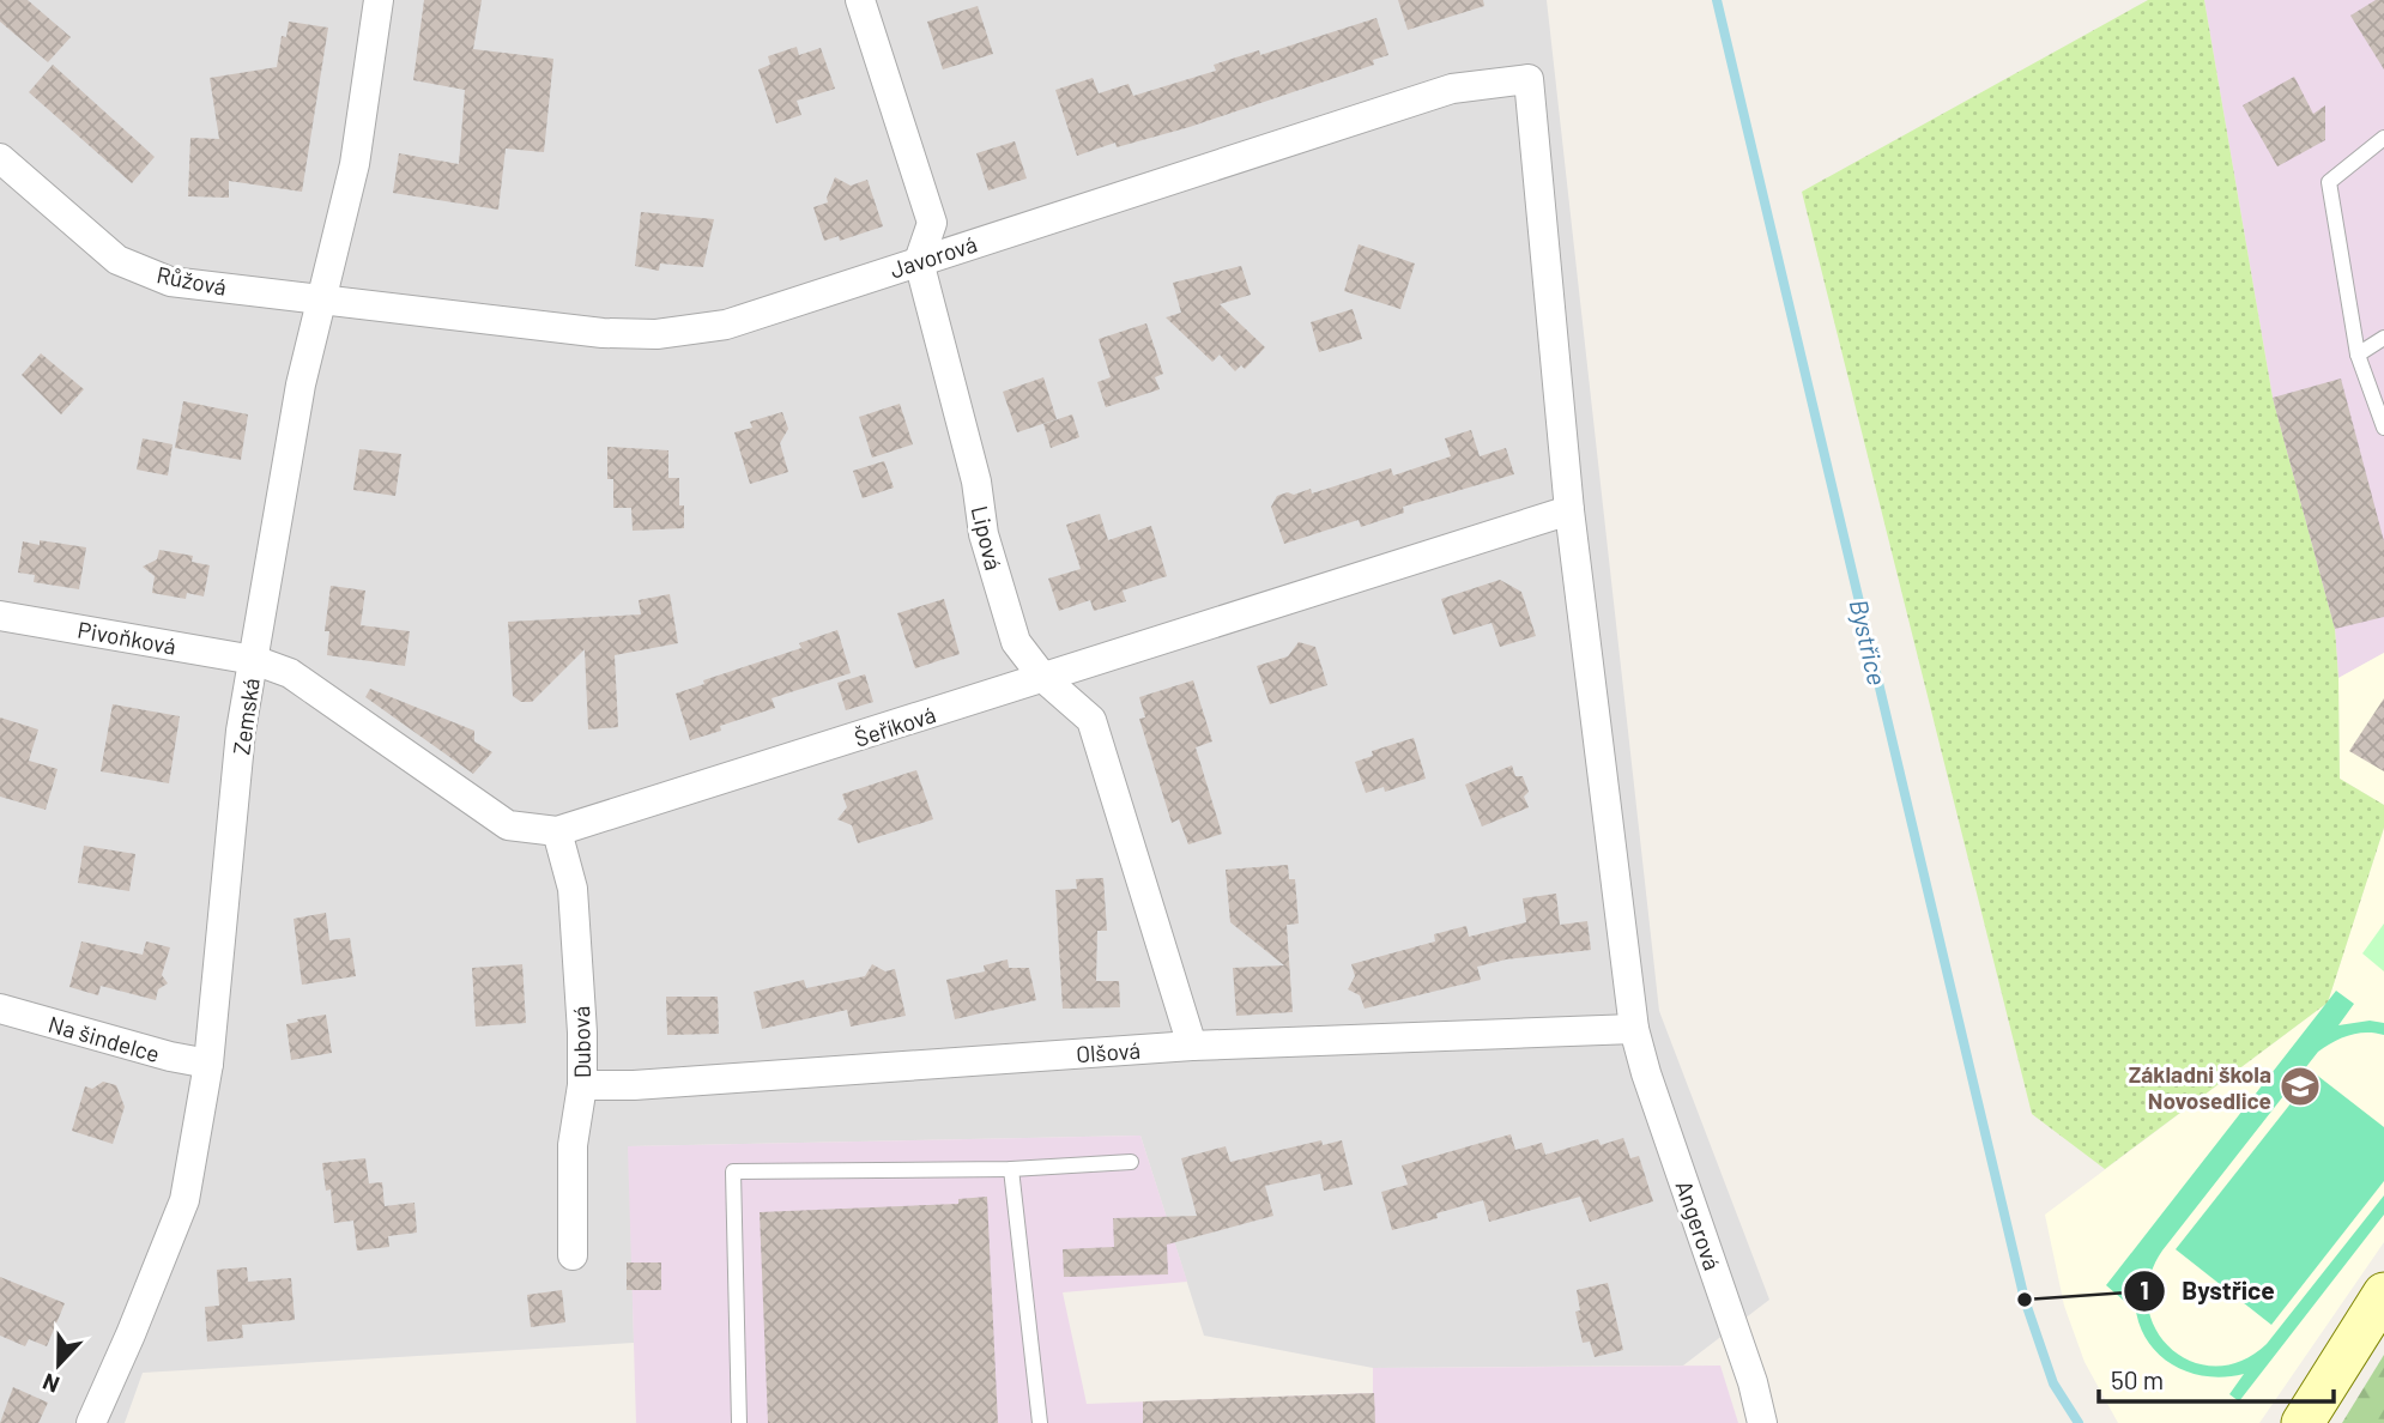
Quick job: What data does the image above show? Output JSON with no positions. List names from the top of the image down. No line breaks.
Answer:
{"streets":{"street":["Javorová","Růžová","Lipová","Pivoňková","Zemská","Šeříková","Na šindelce","Dubová","Olšová","Angerová"]},"crossings":[["Javorová","Růžová"],["Javorová","Lipová"],["Javorová","Zemská"],["Javorová","Angerová"],["Růžová","Zemská"],["Lipová","Šeříková"],["Lipová","Olšová"],["Pivoňková","Zemská"],["Pivoňková","Šeříková"],["Zemská","Šeříková"],["Zemská","Na šindelce"],["Šeříková","Dubová"],["Šeříková","Angerová"],["Dubová","Olšová"],["Olšová","Angerová"]],"water":["Bystřice"],"places":{"school or university":["Základni škola Novosedlice"],"other":["Bystřice"]},"scale_bar":"50 m","north":"bottom"}
